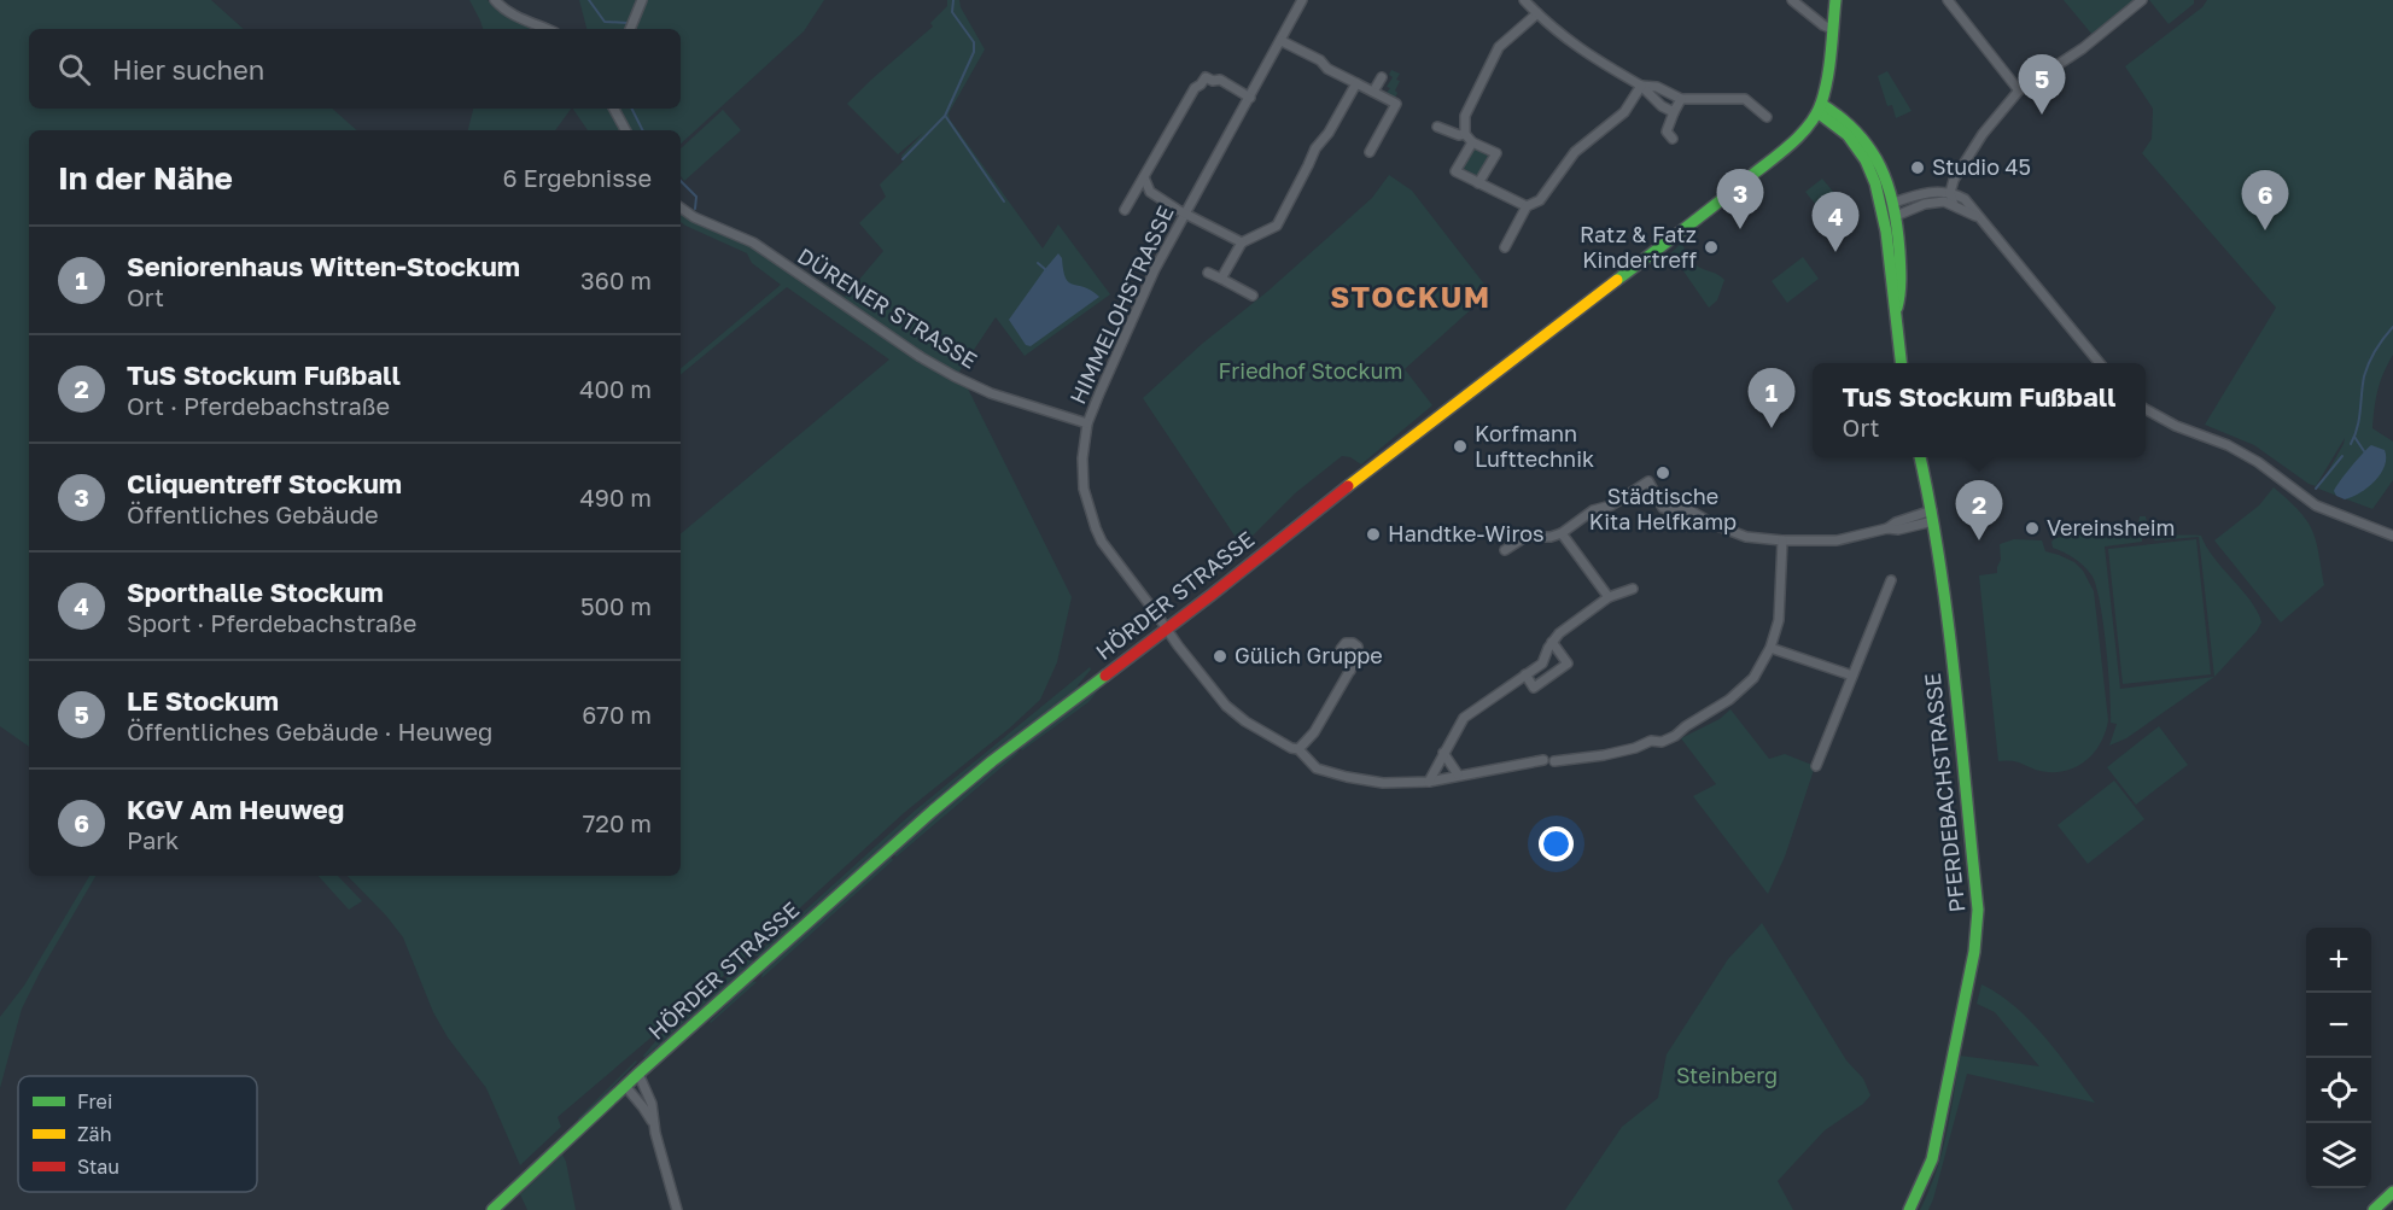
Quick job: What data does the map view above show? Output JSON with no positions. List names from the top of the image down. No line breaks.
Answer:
{"streets":{"main road":["HÖRDER STRASSE","PFERDEBACHSTRASSE"],"street":["HIMMELOHSTRASSE","DÜRENER STRASSE"]},"crossings":[["HIMMELOHSTRASSE","DÜRENER STRASSE"],["HIMMELOHSTRASSE","HÖRDER STRASSE"]],"districts":["STOCKUM"],"parks":["Friedhof Stockum","Steinberg"],"places":["Studio 45","Ratz & Fatz Kindertreff","Korfmann Lufttechnik","Städtische Kita Helfkamp","Vereinsheim","Handtke-Wiros","Gülich Gruppe"],"legend":["Frei","Zäh","Stau"],"page":{"search":"Hier suchen","pins":["5","3","6","4","1","2"],"heading":["In der Nähe","6 Ergebnisse"],"list":[{"mark":"1","name":"Seniorenhaus Witten-Stockum","note":"Ort","value":"360 m"},{"mark":"2","name":"TuS Stockum Fußball","note":"Ort · Pferdebachstraße","value":"400 m"},{"mark":"3","name":"Cliquentreff Stockum","note":"Öffentliches Gebäude","value":"490 m"},{"mark":"4","name":"Sporthalle Stockum","note":"Sport · Pferdebachstraße","value":"500 m"},{"mark":"5","name":"LE Stockum","note":"Öffentliches Gebäude · Heuweg","value":"670 m"},{"mark":"6","name":"KGV Am Heuweg","note":"Park","value":"720 m"}],"popup":["TuS Stockum Fußball","Ort"],"map_buttons":["+","−"]}}
